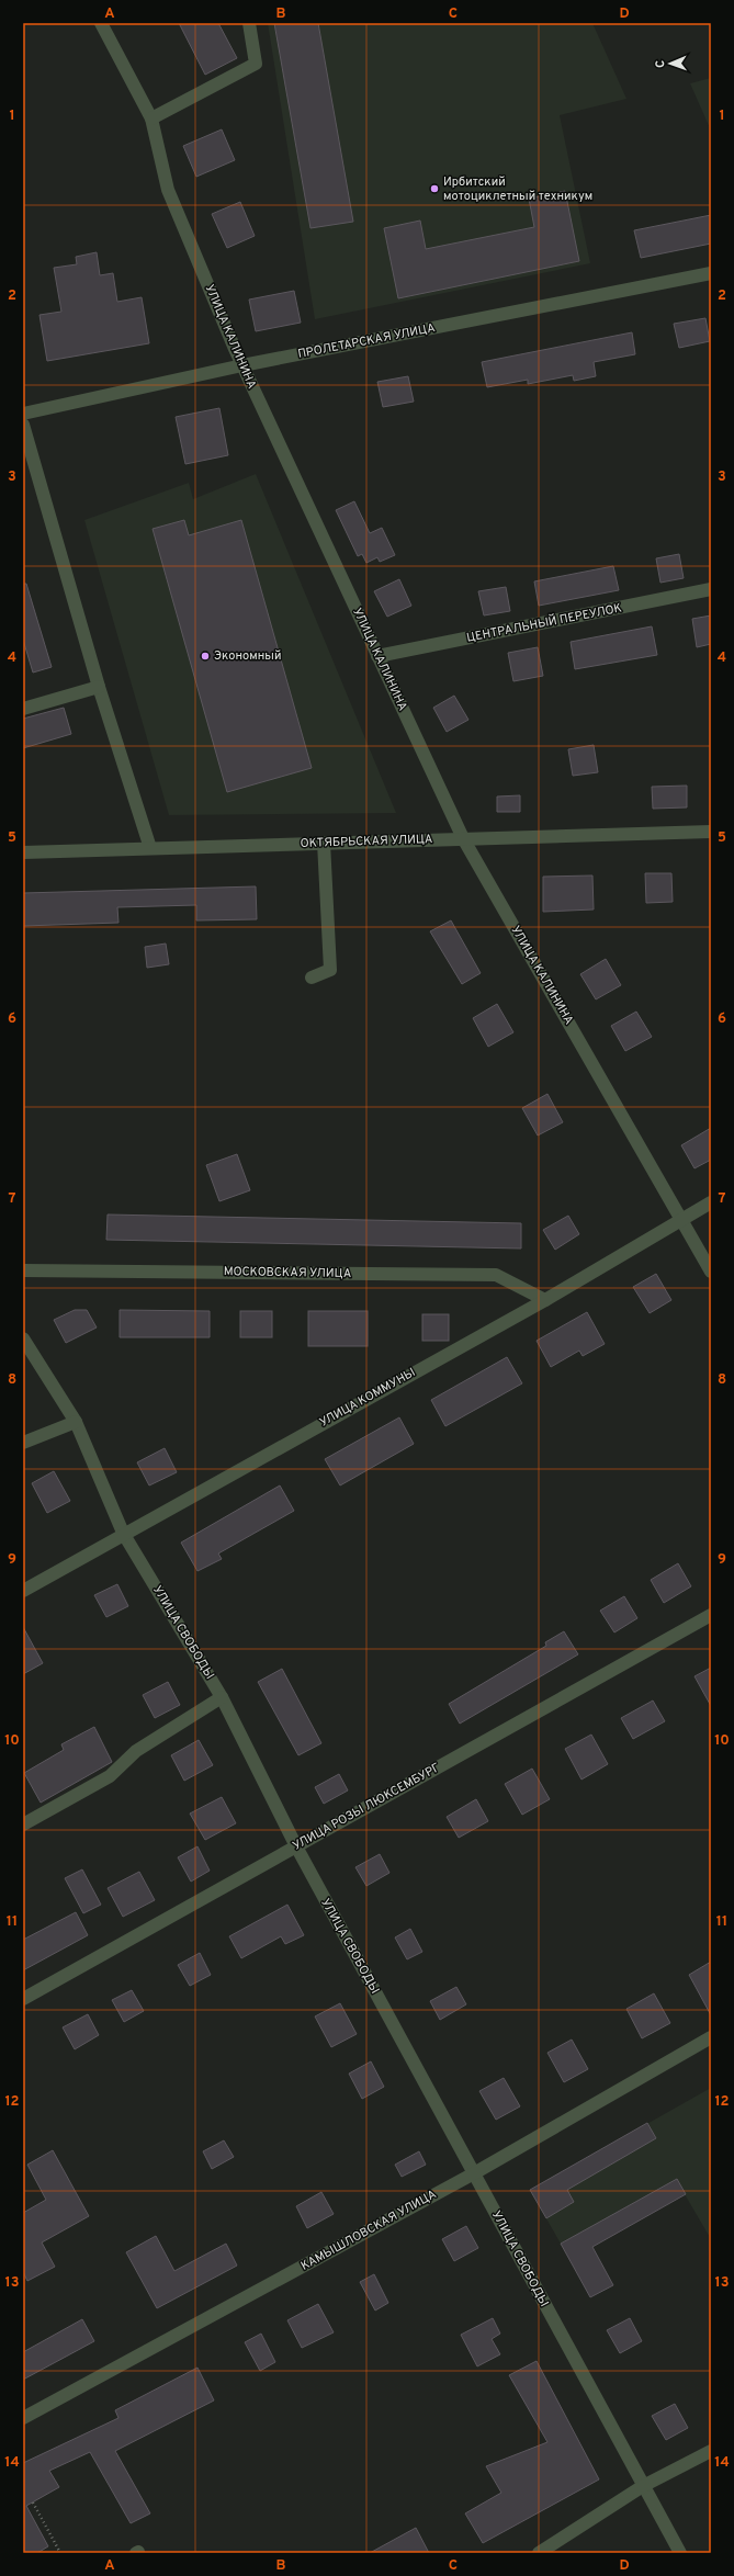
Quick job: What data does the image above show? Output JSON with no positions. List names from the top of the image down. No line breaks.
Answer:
{"streets":{"street":["УЛИЦА КАЛИНИНА","ПРОЛЕТАРСКАЯ УЛИЦА","ЦЕНТРАЛЬНЫЙ ПЕРЕУЛОК","ОКТЯБРЬСКАЯ УЛИЦА","МОСКОВСКАЯ УЛИЦА","УЛИЦА КОММУНЫ","УЛИЦА СВОБОДЫ","УЛИЦА РОЗЫ ЛЮКСЕМБУРГ","КАМЫШЛОВСКАЯ УЛИЦА"]},"crossings":[["УЛИЦА КАЛИНИНА","ПРОЛЕТАРСКАЯ УЛИЦА"],["УЛИЦА КАЛИНИНА","ЦЕНТРАЛЬНЫЙ ПЕРЕУЛОК"],["УЛИЦА КАЛИНИНА","ОКТЯБРЬСКАЯ УЛИЦА"],["УЛИЦА КАЛИНИНА","УЛИЦА КОММУНЫ"],["МОСКОВСКАЯ УЛИЦА","УЛИЦА КОММУНЫ"],["УЛИЦА КОММУНЫ","УЛИЦА СВОБОДЫ"],["УЛИЦА СВОБОДЫ","УЛИЦА РОЗЫ ЛЮКСЕМБУРГ"],["УЛИЦА СВОБОДЫ","КАМЫШЛОВСКАЯ УЛИЦА"]],"places":["Ирбитский мотоциклетный техникум","Экономный"],"north":"left","grid":{"columns":["A","B","C","D"],"rows":["1","2","3","4","5","6","7","8","9","10","11","12","13","14"]}}
